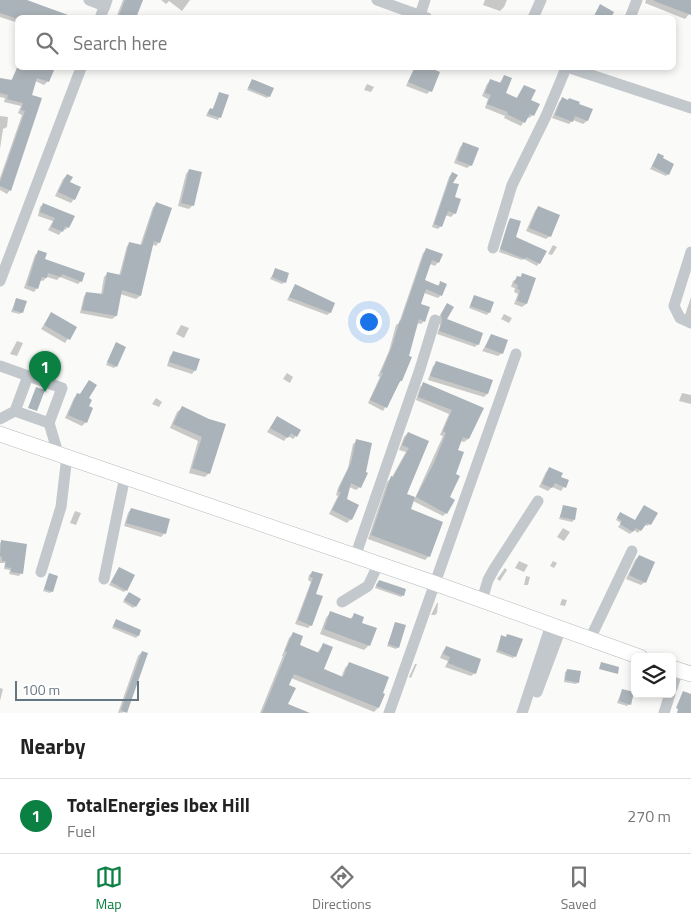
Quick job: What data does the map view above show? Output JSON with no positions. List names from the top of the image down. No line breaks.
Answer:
{"scale_bar":"100 m","page":{"search":"Search here","pins":"1","scale":"100 m","heading":"Nearby","list":[{"mark":"1","name":"TotalEnergies Ibex Hill","note":"Fuel","value":"270 m"}],"nav":["Map","Directions","Saved"]}}
